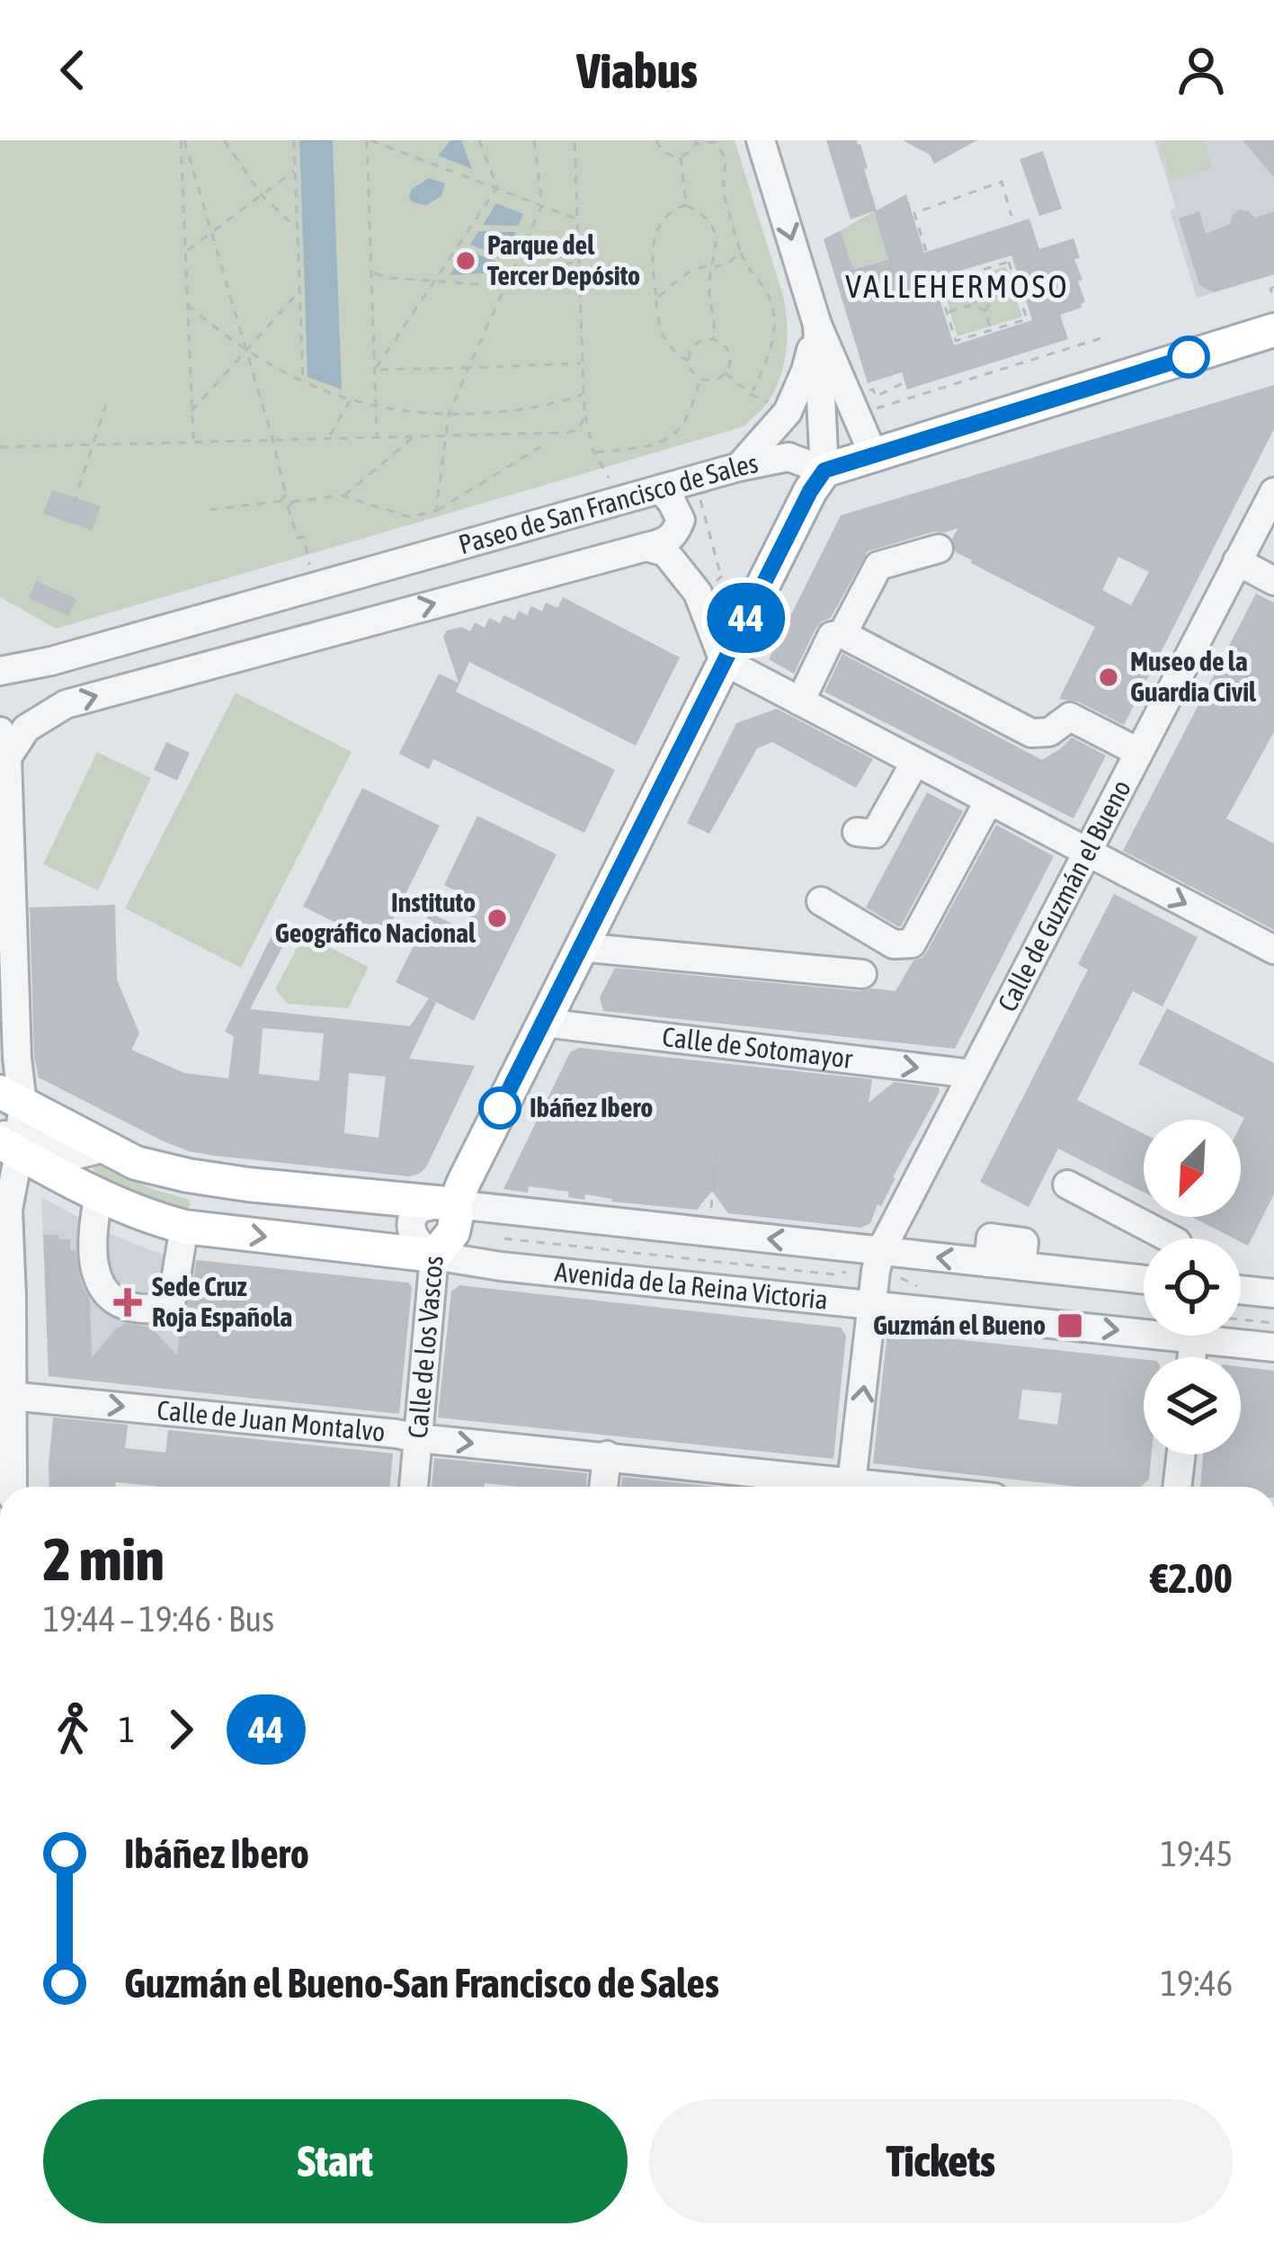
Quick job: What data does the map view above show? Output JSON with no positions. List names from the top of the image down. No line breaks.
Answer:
{"streets":{"main road":["Paseo de San Francisco de Sales","Avenida de la Reina Victoria","Calle de los Vascos"],"street":["Calle de Guzmán el Bueno","Calle de Sotomayor","Calle de Juan Montalvo"]},"crossings":[["Paseo de San Francisco de Sales","Calle de los Vascos"],["Calle de Guzmán el Bueno","Calle de Sotomayor"],["Calle de Guzmán el Bueno","Avenida de la Reina Victoria"],["Calle de Guzmán el Bueno","Calle de Juan Montalvo"],["Calle de Sotomayor","Calle de los Vascos"],["Avenida de la Reina Victoria","Calle de los Vascos"],["Calle de los Vascos","Calle de Juan Montalvo"]],"one_way":["Calle de Juan Montalvo"],"districts":["VALLEHERMOSO"],"places":{"other":["Parque del Tercer Depósito","Museo de la Guardia Civil","Instituto Geográfico Nacional","Ibáñez Ibero"],"health":["Sede Cruz Roja Española"],"transit":["Guzmán el Bueno"]},"lines":["bus line 44"],"north":"bottom left","page":{"header":"Viabus","on_map":"44","heading":["2 min","19:44 – 19:46 · Bus","€2.00"],"legs":["1","44"],"list":[{"name":"Ibáñez Ibero","value":"19:45"},{"name":"Guzmán el Bueno-San Francisco de Sales","value":"19:46"}],"buttons":["Start","Tickets"]}}
